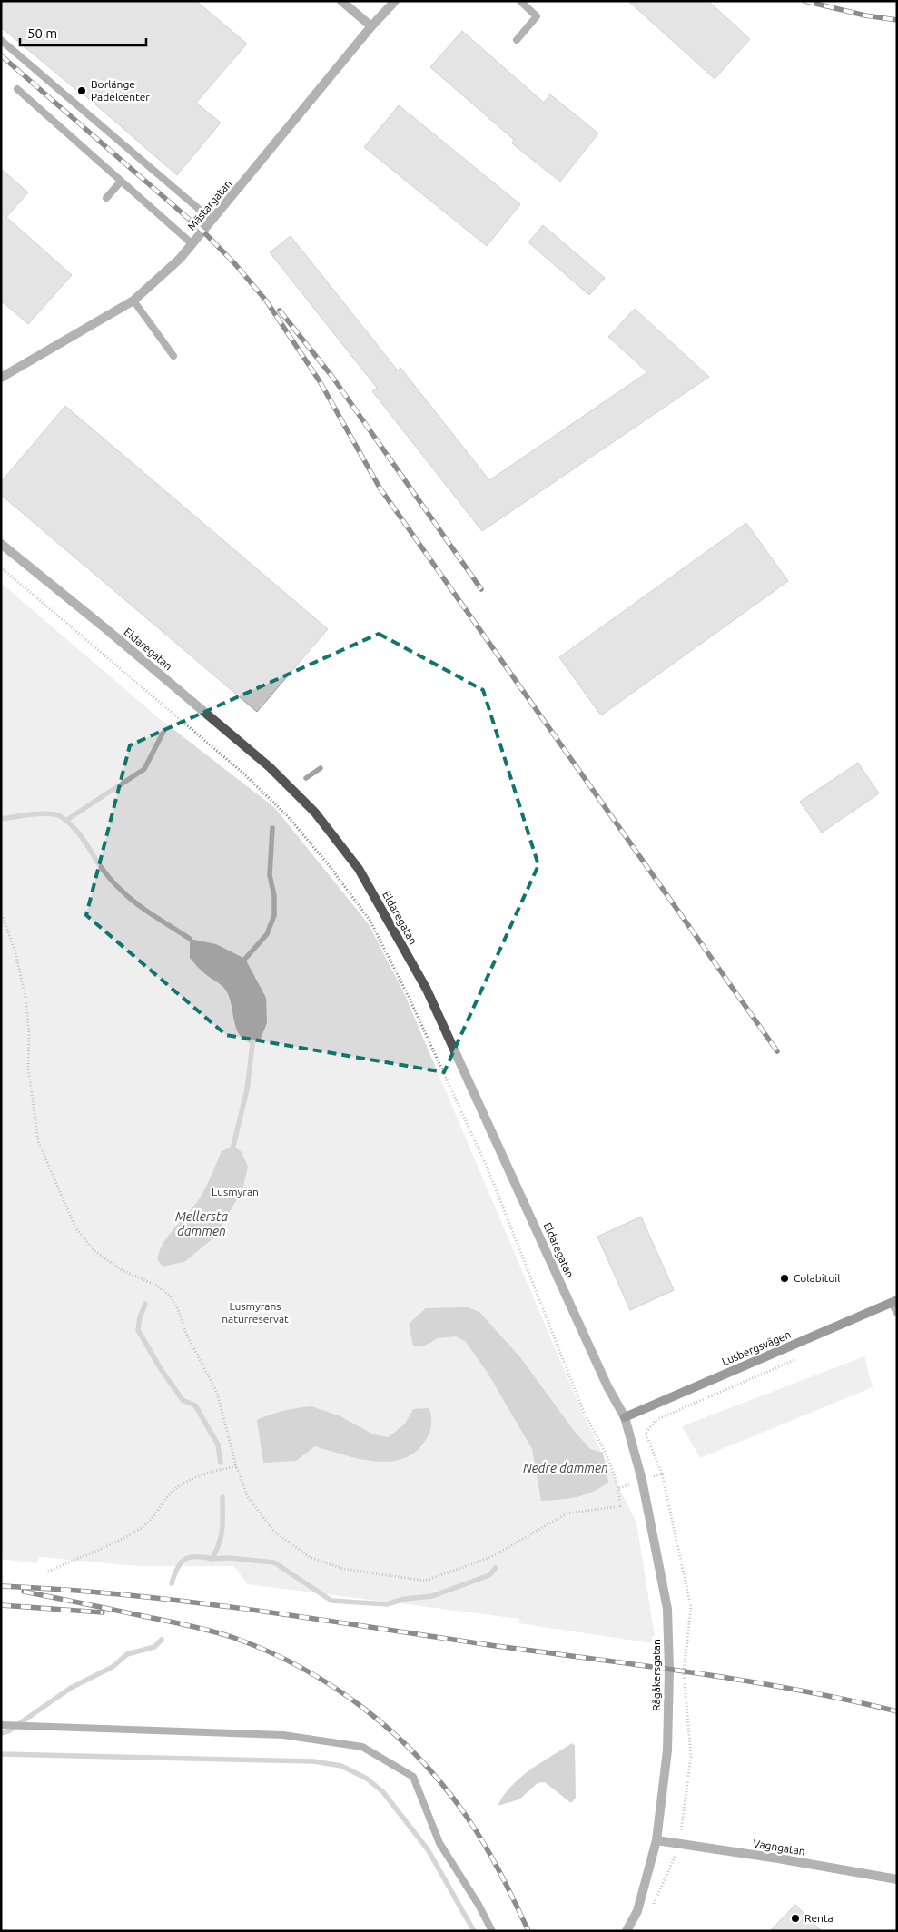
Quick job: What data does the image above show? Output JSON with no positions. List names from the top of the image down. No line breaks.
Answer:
{"streets":{"street":["Mästargatan","Eldaregatan","Lusbergsvägen","Rågåkersgatan","Vagngatan"]},"crossings":[["Eldaregatan","Lusbergsvägen"],["Eldaregatan","Rågåkersgatan"],["Lusbergsvägen","Rågåkersgatan"],["Rågåkersgatan","Vagngatan"]],"water":["Mellersta dammen","Nedre dammen"],"parks":["Lusmyran","Lusmyrans naturreservat"],"places":["Borlänge Padelcenter","Colabitoil","Renta"],"scale_bar":"50 m"}
